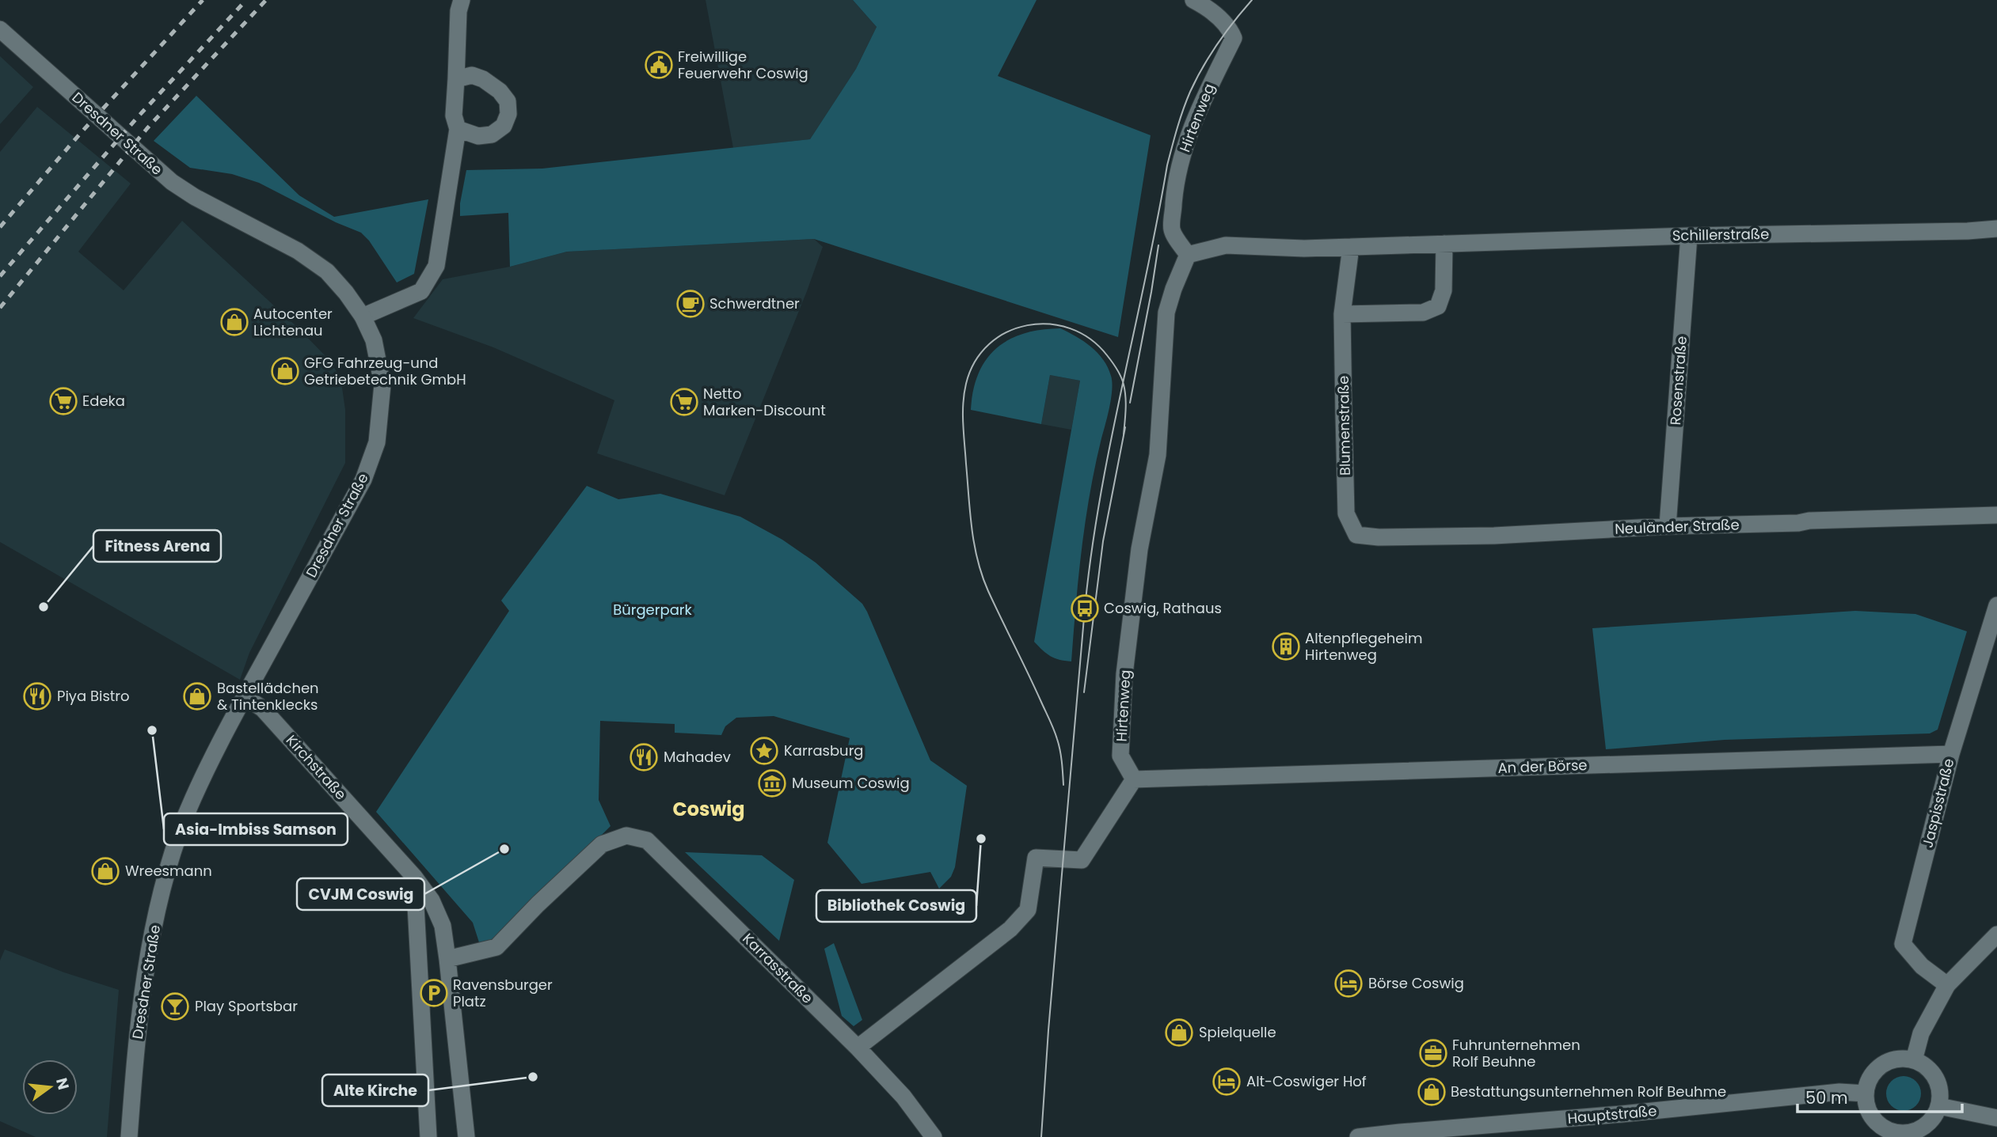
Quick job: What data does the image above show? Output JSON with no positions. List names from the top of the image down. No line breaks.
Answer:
{"streets":{"street":["Hirtenweg","Dresdner Straße","Schillerstraße","Rosenstraße","Blumenstraße","Neuländer Straße","An der Börse","Kirchstraße","Jaspisstraße","Karrasstraße","Hauptstraße"]},"crossings":[["Hirtenweg","An der Börse"],["Dresdner Straße","Kirchstraße"],["Schillerstraße","Rosenstraße"],["Schillerstraße","Blumenstraße"],["Rosenstraße","Neuländer Straße"],["Blumenstraße","Neuländer Straße"],["An der Börse","Jaspisstraße"],["Kirchstraße","Karrasstraße"]],"districts":["Coswig"],"parks":["Bürgerpark"],"places":{"public building":["Freiwillige Feuerwehr Coswig"],"cafe":["Schwerdtner"],"shop":["Autocenter Lichtenau","GFG Fahrzeug-und Getriebetechnik GmbH","Bastellädchen & Tintenklecks","Wreesmann","Spielquelle","Bestattungsunternehmen Rolf Beuhme"],"supermarket":["Edeka","Netto Marken-Discount"],"other":["Fitness Arena","Asia-Imbiss Samson","Bibliothek Coswig","CVJM Coswig","Alte Kirche"],"bus stop":["Coswig, Rathaus"],"building":["Altenpflegeheim Hirtenweg"],"restaurant":["Piya Bistro","Mahadev"],"place":["Karrasburg"],"museum":["Museum Coswig"],"hotel":["Börse Coswig","Alt-Coswiger Hof"],"parking":["Ravensburger Platz"],"bar":["Play Sportsbar"],"office":["Fuhrunternehmen Rolf Beuhne"]},"scale_bar":"50 m","north":"right"}
